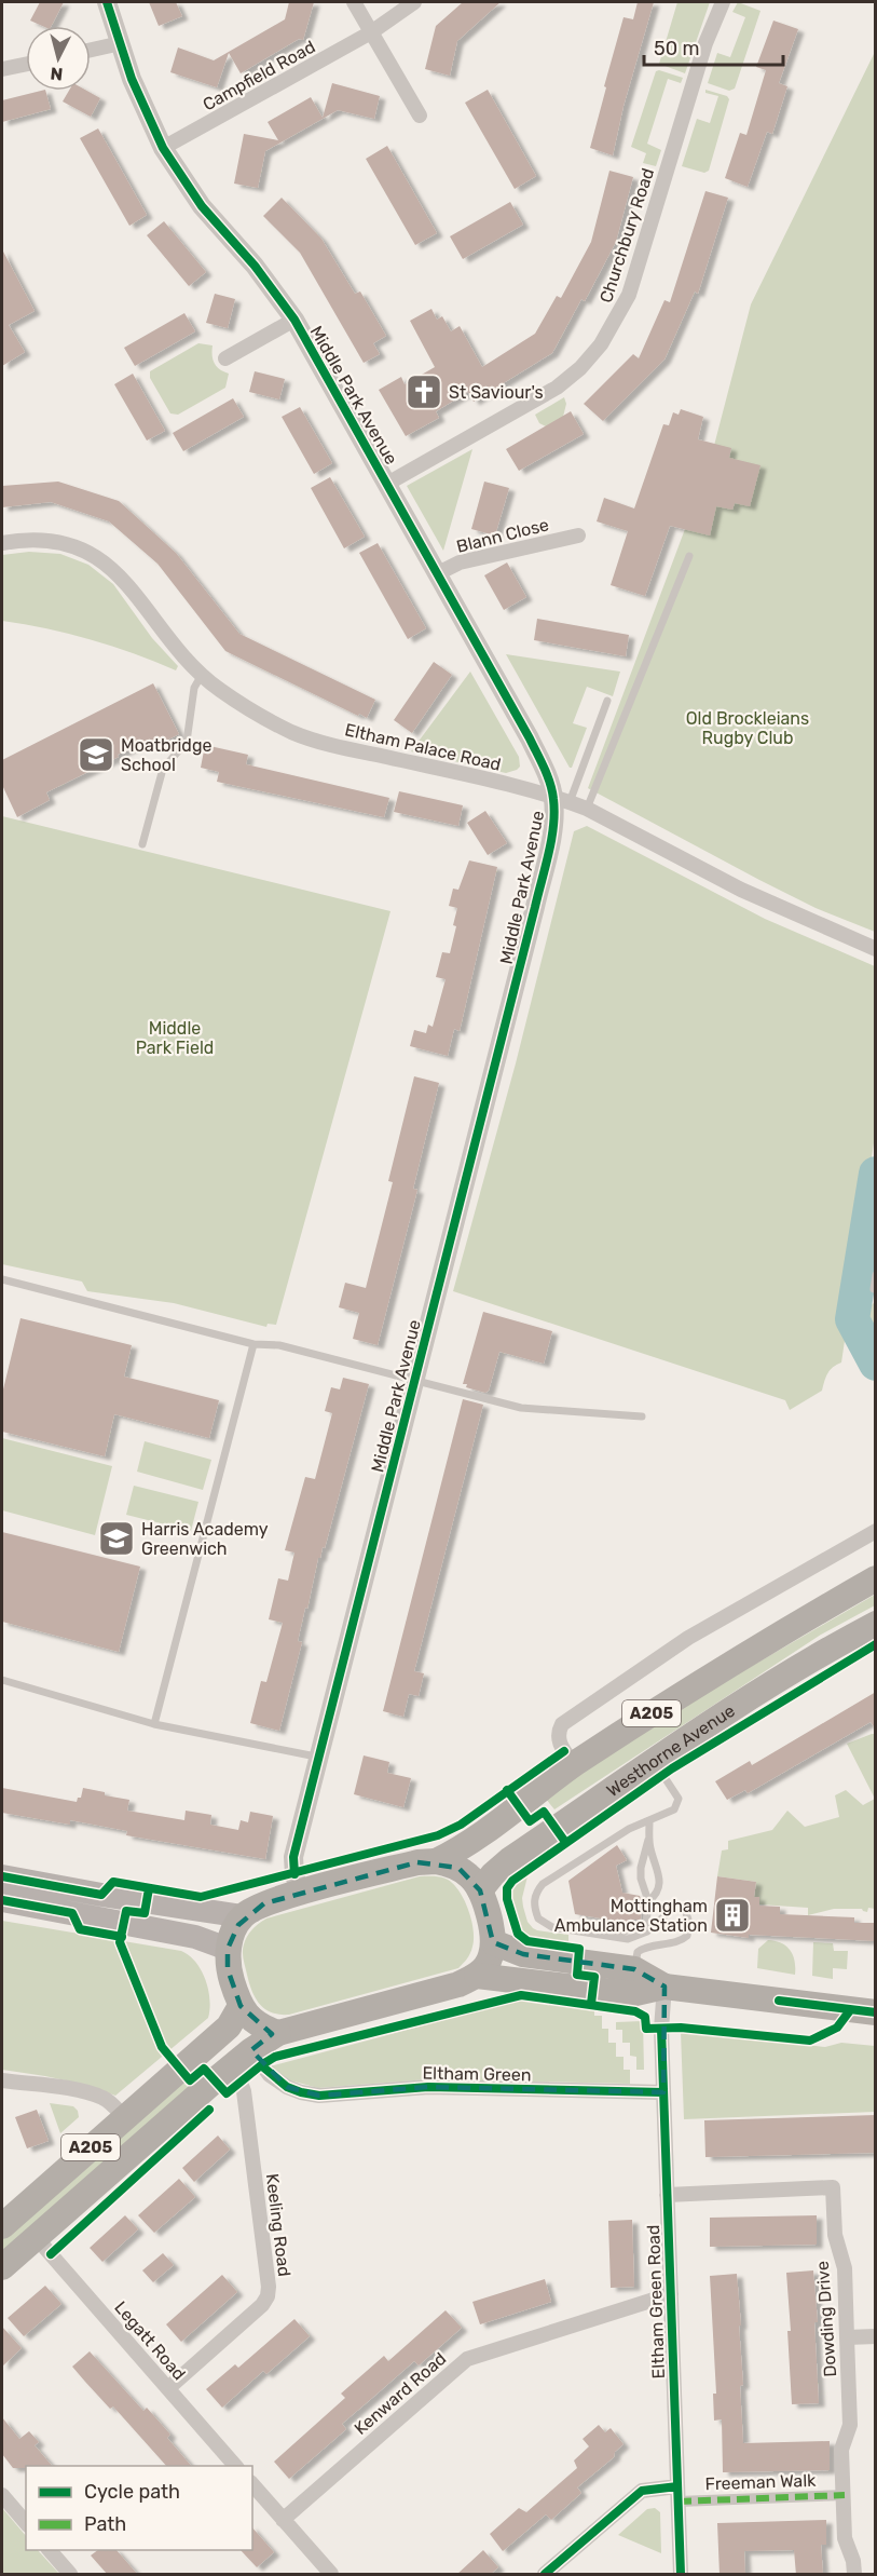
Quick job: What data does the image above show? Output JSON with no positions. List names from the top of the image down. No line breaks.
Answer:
{"streets":{"highway":["A205","Westhorne Avenue"],"street":["Campfield Road","Churchbury Road","Middle Park Avenue","Blann Close","Eltham Palace Road","Eltham Green","Keeling Road","Eltham Green Road","Dowding Drive","Legatt Road","Kenward Road","Freeman Walk"]},"crossings":[["Campfield Road","Middle Park Avenue"],["Churchbury Road","Middle Park Avenue"],["Middle Park Avenue","Blann Close"],["Middle Park Avenue","Eltham Palace Road"],["Middle Park Avenue","A205"],["A205","Eltham Green"],["A205","Keeling Road"],["A205","Legatt Road"],["Eltham Green","Eltham Green Road"],["Keeling Road","Legatt Road"],["Eltham Green Road","Dowding Drive"],["Eltham Green Road","Kenward Road"],["Eltham Green Road","Freeman Walk"],["Dowding Drive","Freeman Walk"]],"parks":["Old Brockleians Rugby Club","Middle Park Field"],"places":{"church":["St Saviour's"],"school or university":["Moatbridge School","Harris Academy Greenwich"],"building":["Mottingham Ambulance Station"]},"legend":["Cycle path","Path"],"scale_bar":"50 m","north":"bottom"}
